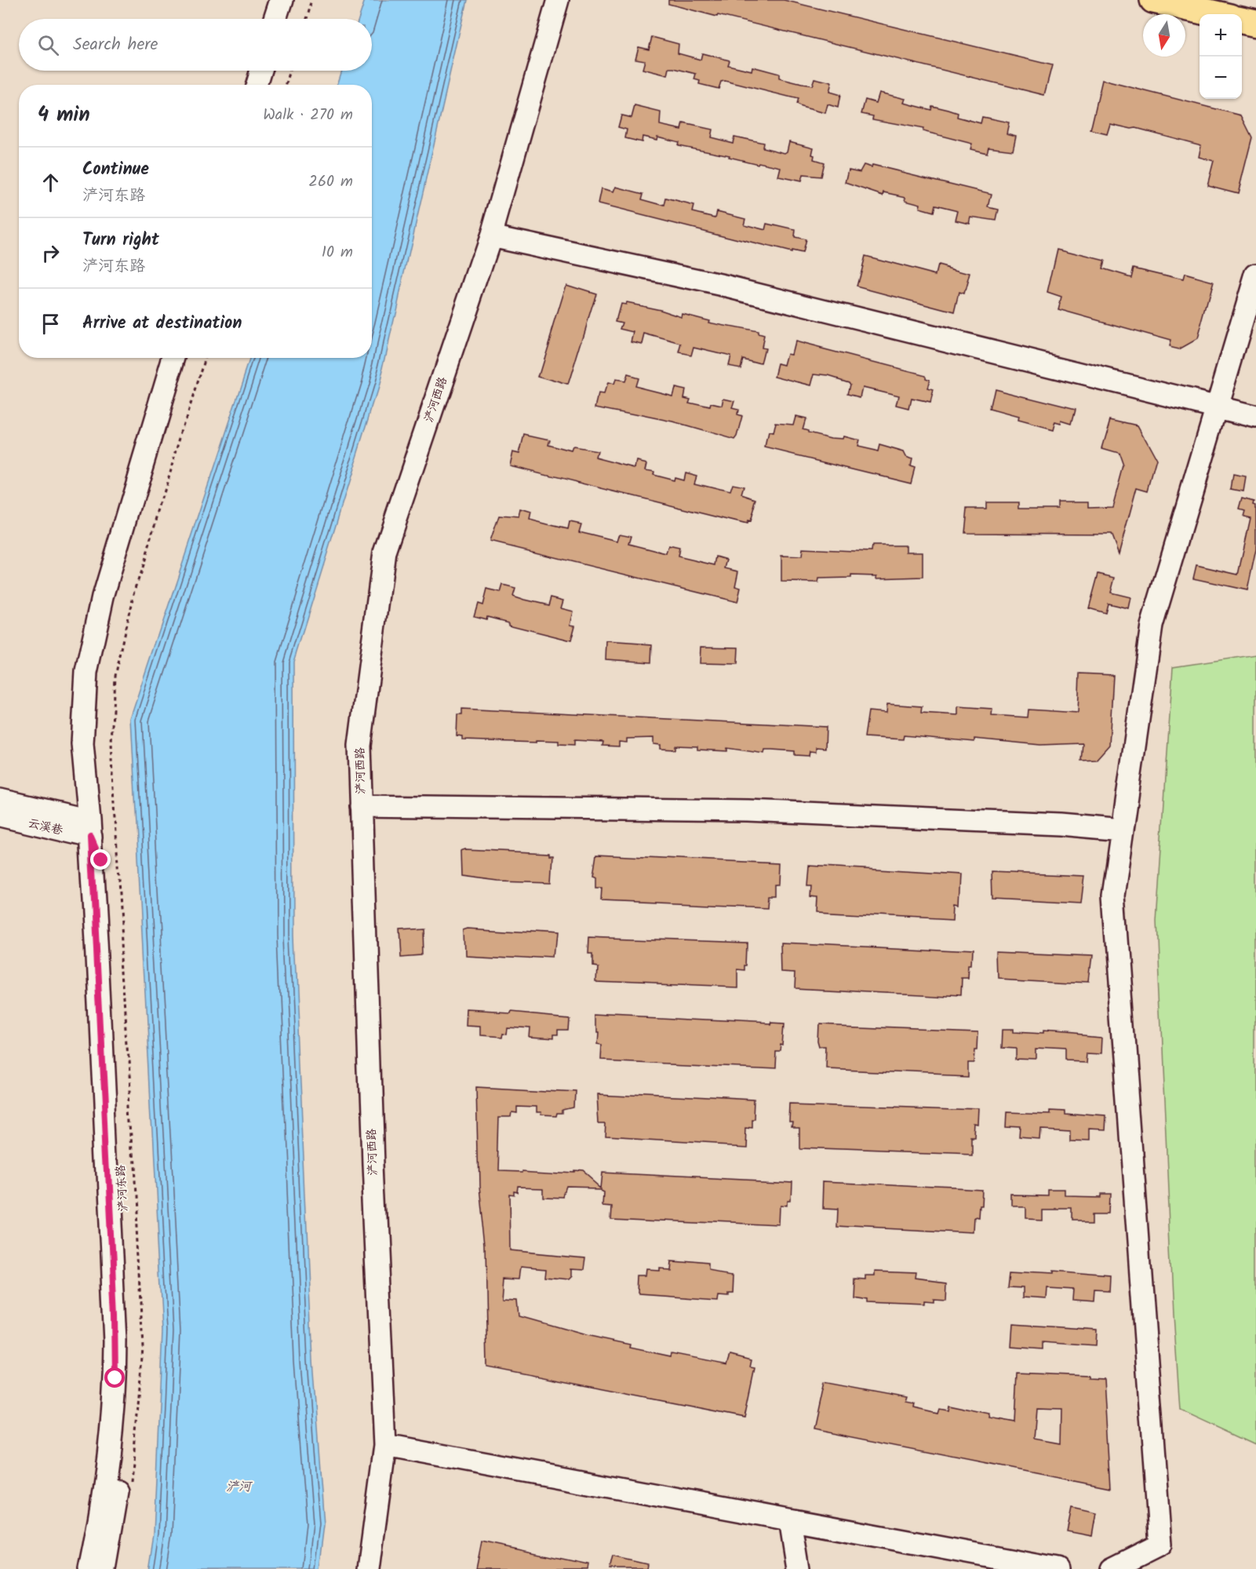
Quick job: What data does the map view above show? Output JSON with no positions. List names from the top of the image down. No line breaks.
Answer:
{"streets":{"street":["浐河西路","云溪巷","浐河东路"]},"crossings":[["云溪巷","浐河东路"]],"water":["浐河"],"north":"bottom","page":{"map_buttons":["+","−"],"search":"Search here","heading":["4 min","Walk · 270 m"],"list":[["Continue","浐河东路","260 m"],["Turn right","浐河东路","10 m"],"Arrive at destination"]}}
